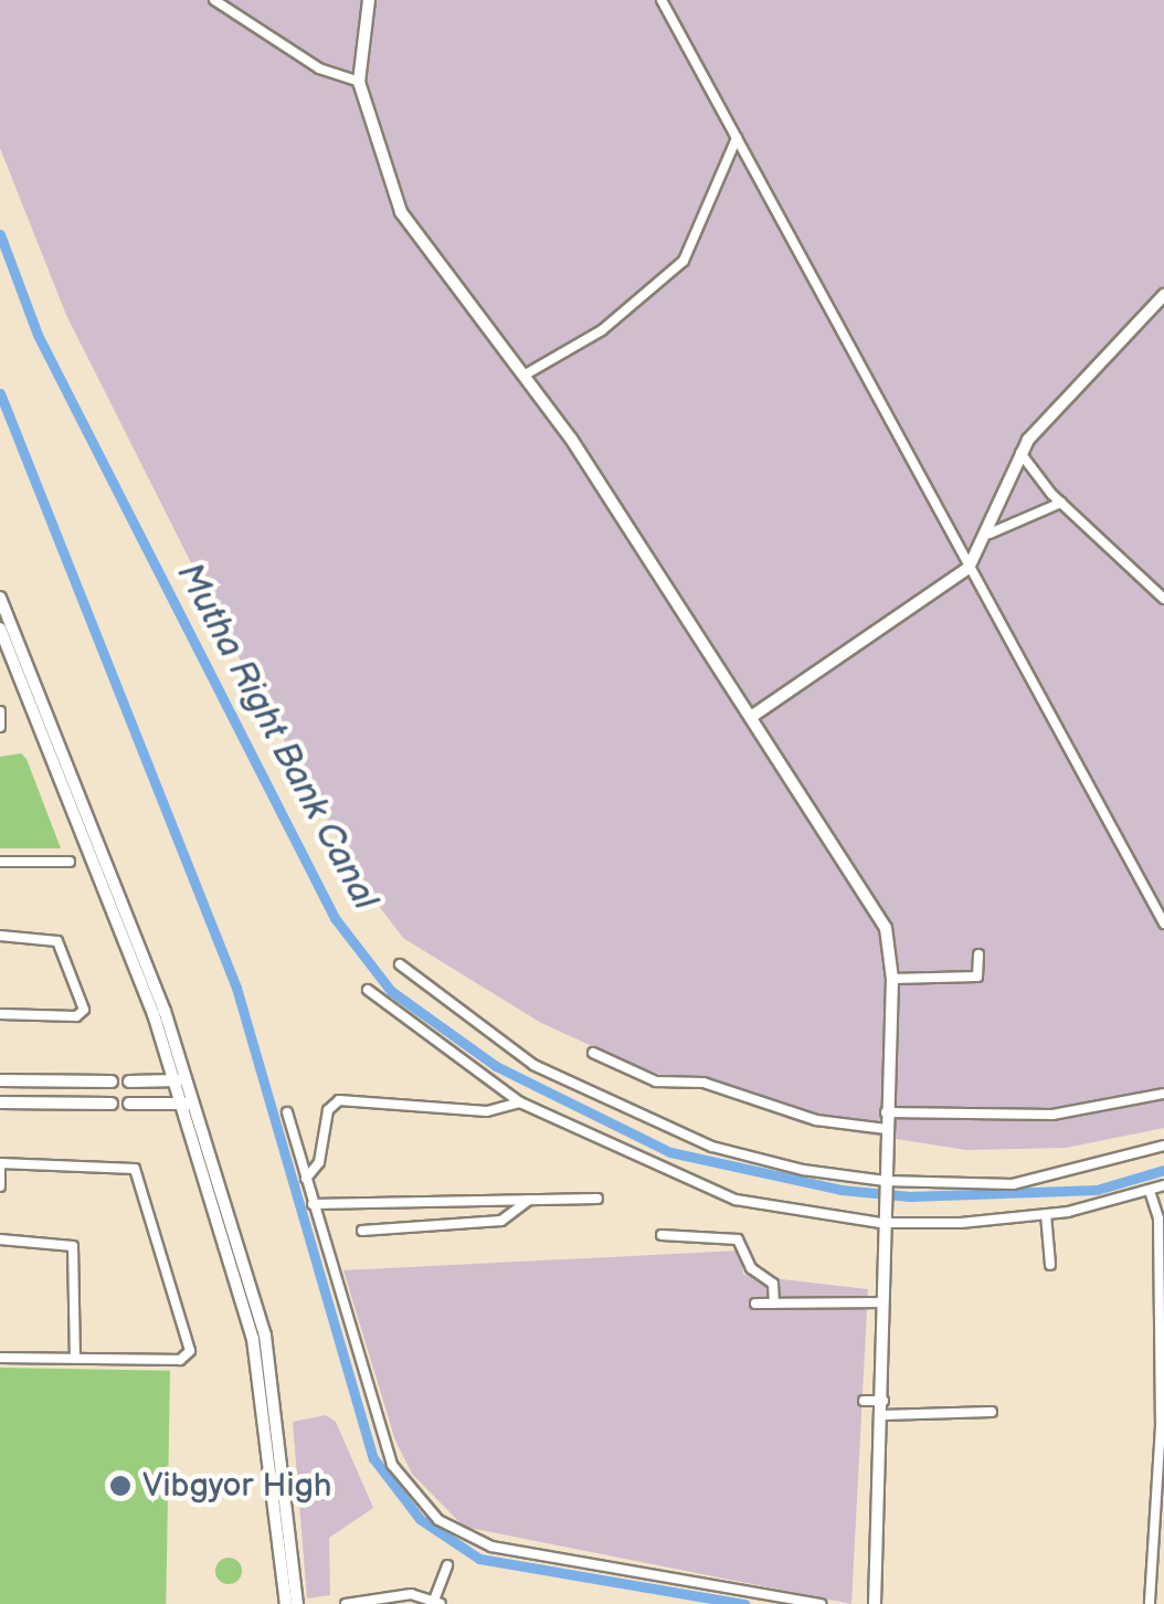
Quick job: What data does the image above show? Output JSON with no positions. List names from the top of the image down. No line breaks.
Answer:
{"water":["Mutha Right Bank Canal"],"places":["Vibgyor High"]}
